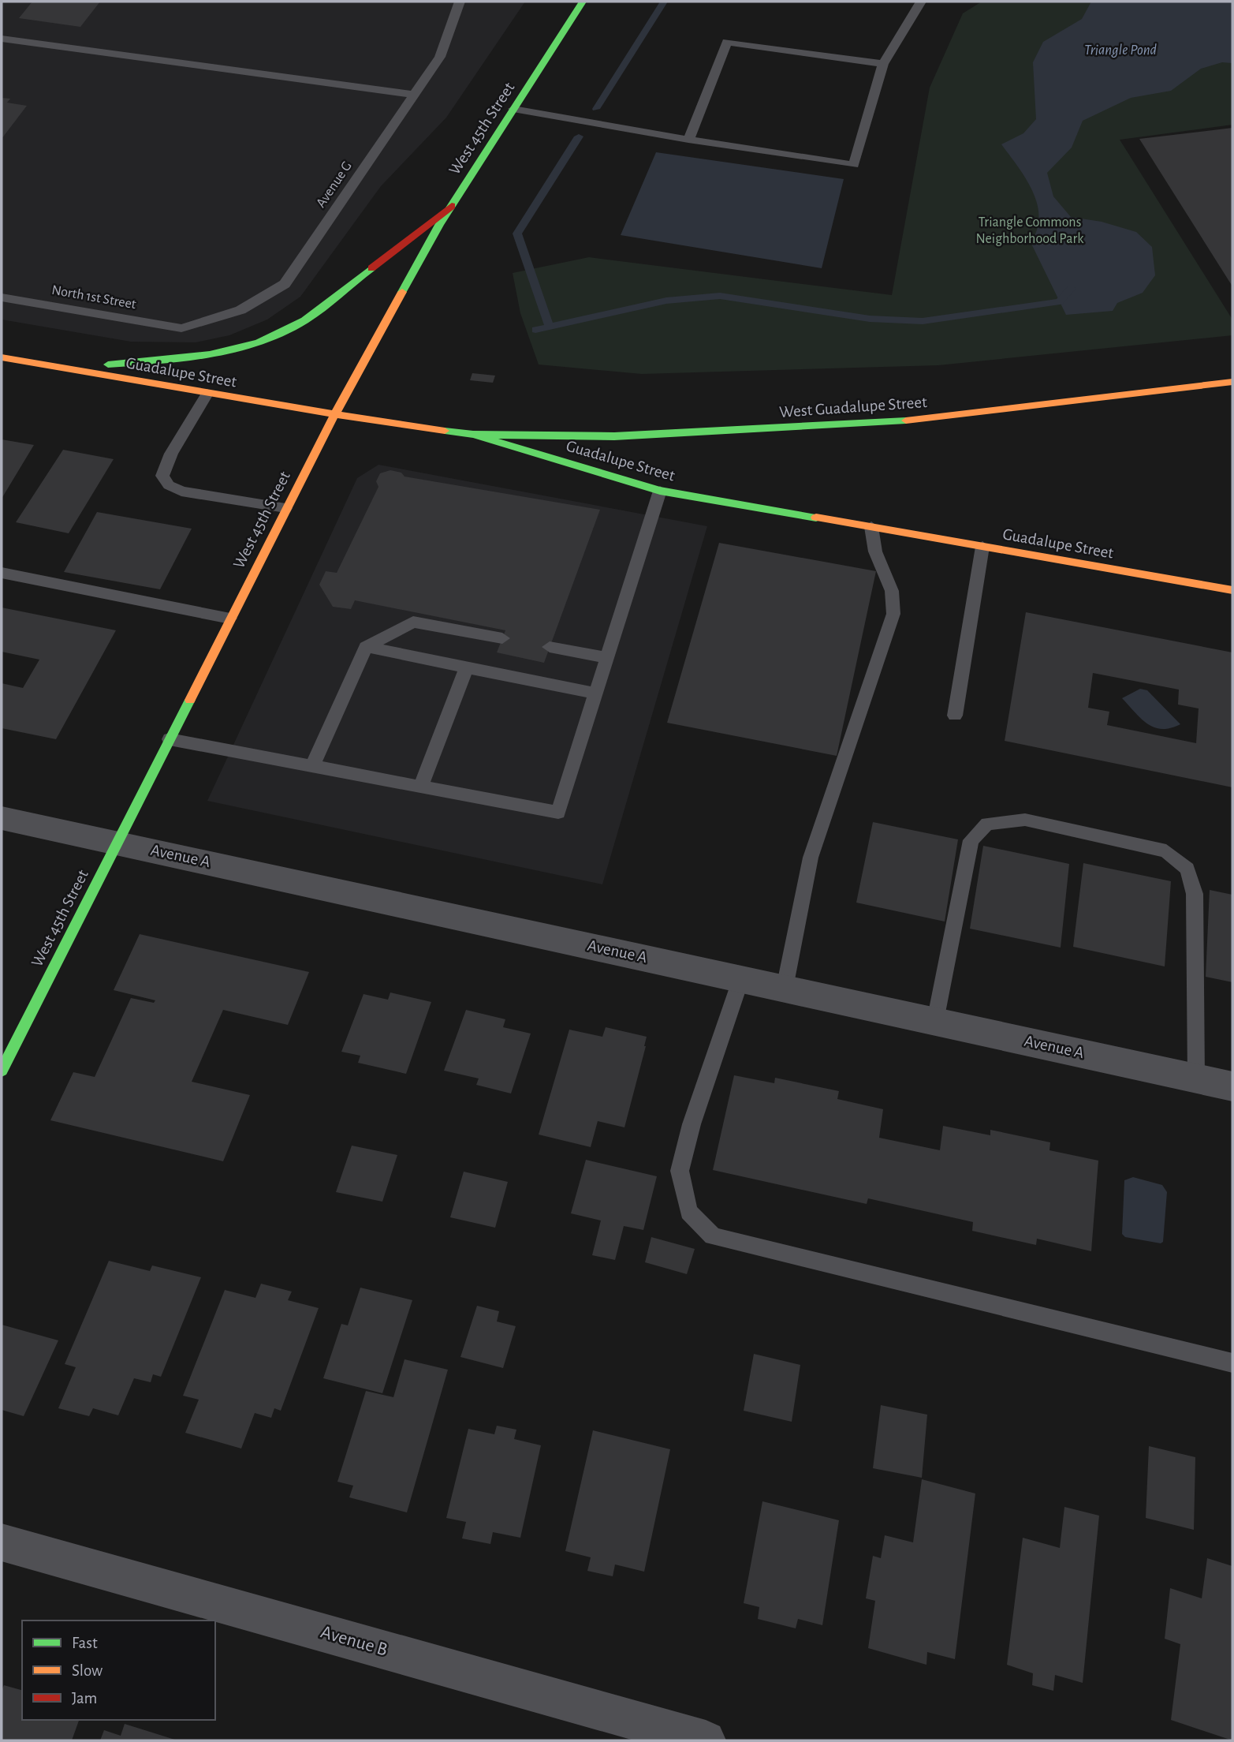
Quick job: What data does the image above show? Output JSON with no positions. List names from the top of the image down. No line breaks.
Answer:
{"streets":{"main road":["West 45th Street","Guadalupe Street","West Guadalupe Street"],"street":["Avenue A","Avenue B"],"lane":["Avenue G","North 1st Street"]},"crossings":[["West 45th Street","Guadalupe Street"],["West 45th Street","Avenue A"],["Avenue G","North 1st Street"],["Guadalupe Street","West Guadalupe Street"]],"water":["Triangle Pond"],"parks":["Triangle Commons Neighborhood Park"],"legend":["Fast","Slow","Jam"]}
